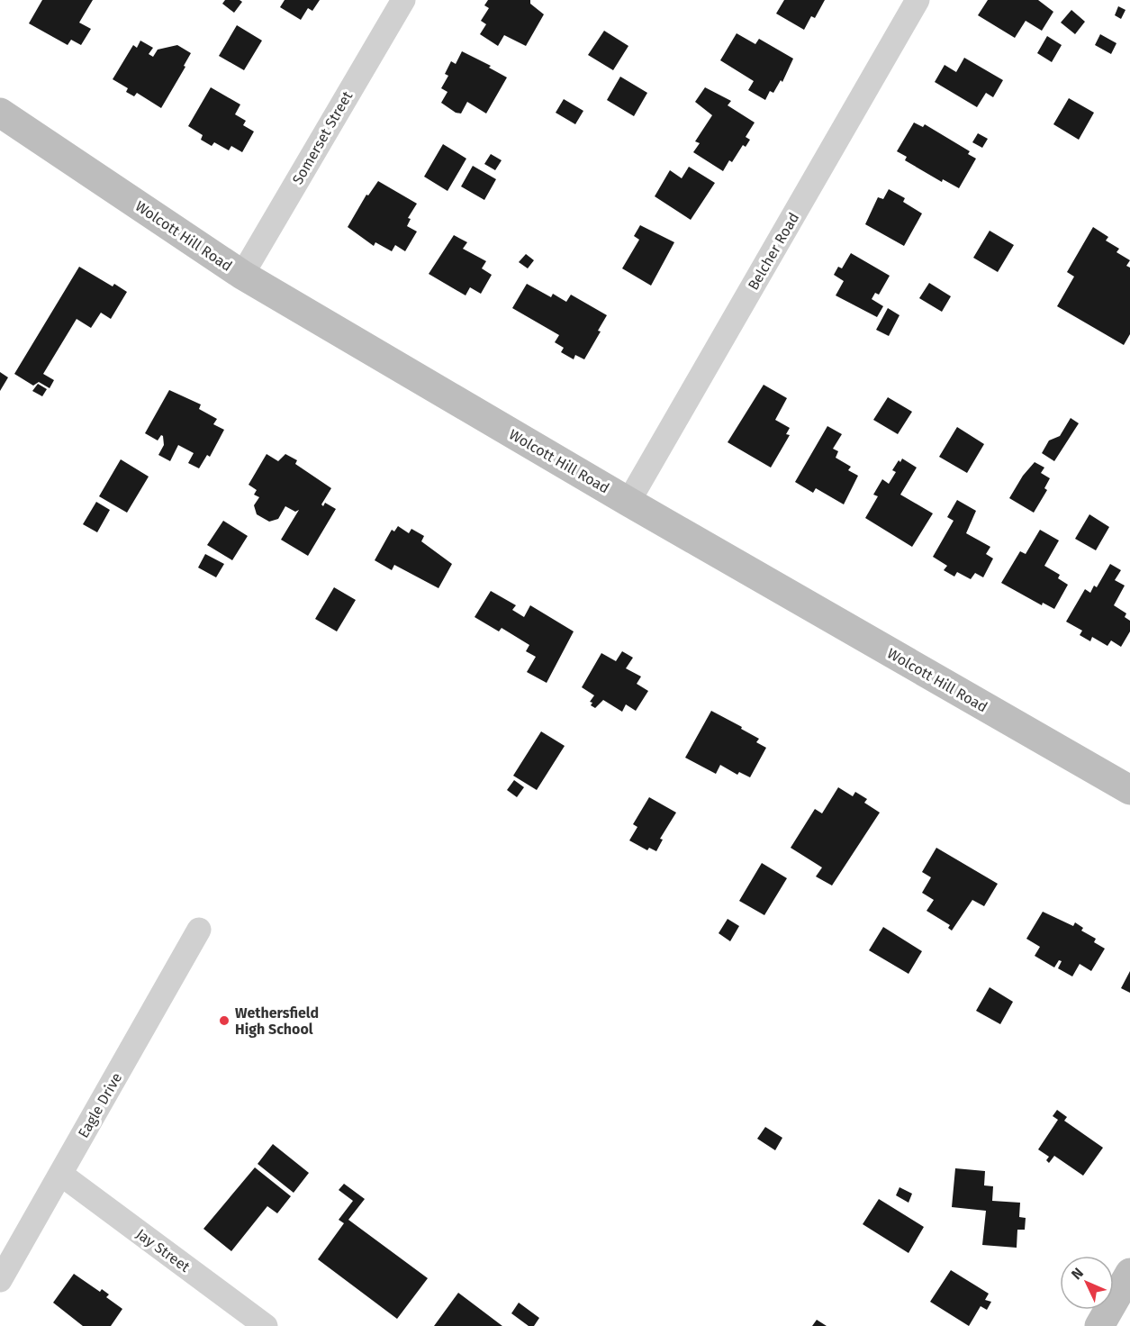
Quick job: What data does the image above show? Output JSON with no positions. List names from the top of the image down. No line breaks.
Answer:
{"streets":{"street":["Somerset Street","Wolcott Hill Road","Belcher Road","Eagle Drive","Jay Street"]},"crossings":[["Somerset Street","Wolcott Hill Road"],["Wolcott Hill Road","Belcher Road"],["Eagle Drive","Jay Street"]],"places":["Wethersfield High School"],"north":"top left"}
